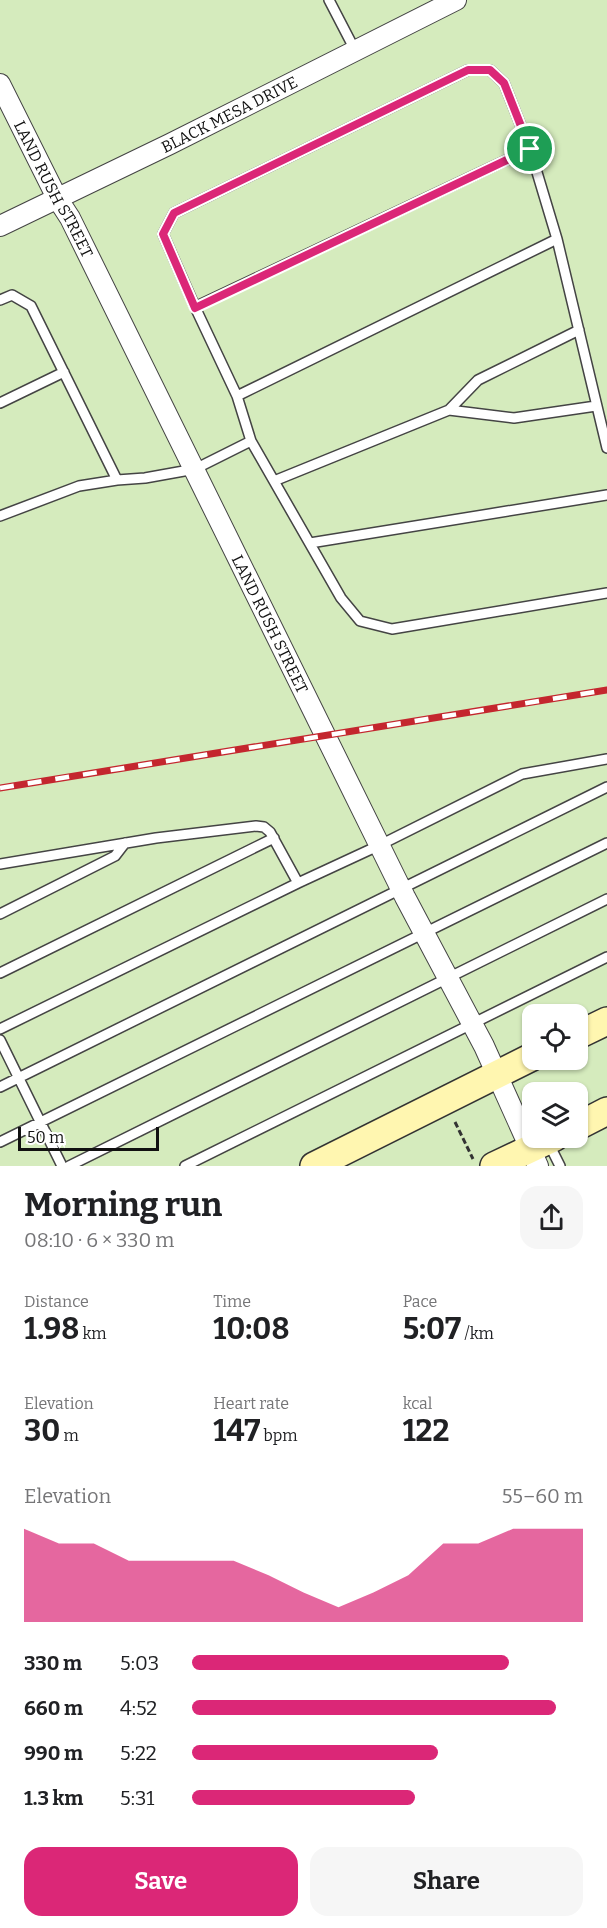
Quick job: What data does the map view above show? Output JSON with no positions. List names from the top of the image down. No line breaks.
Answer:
{"streets":{"street":["BLACK MESA DRIVE","LAND RUSH STREET"]},"crossings":[["BLACK MESA DRIVE","LAND RUSH STREET"]],"scale_bar":"50 m","page":{"scale":"50 m","heading":["Morning run","08:10 · 6 × 330 m"],"stats":[["Distance","1.98 km"],["Time","10:08"],["Pace","5:07 /km"],["Elevation","30 m"],["Heart rate","147 bpm"],["kcal","122"]],"chart":["Elevation","55–60 m"],"list":[{"name":"330 m","note":"5:03"},{"name":"660 m","note":"4:52"},{"name":"990 m","note":"5:22"},{"name":"1.3 km","note":"5:31"}],"buttons":["Save","Share"]}}
